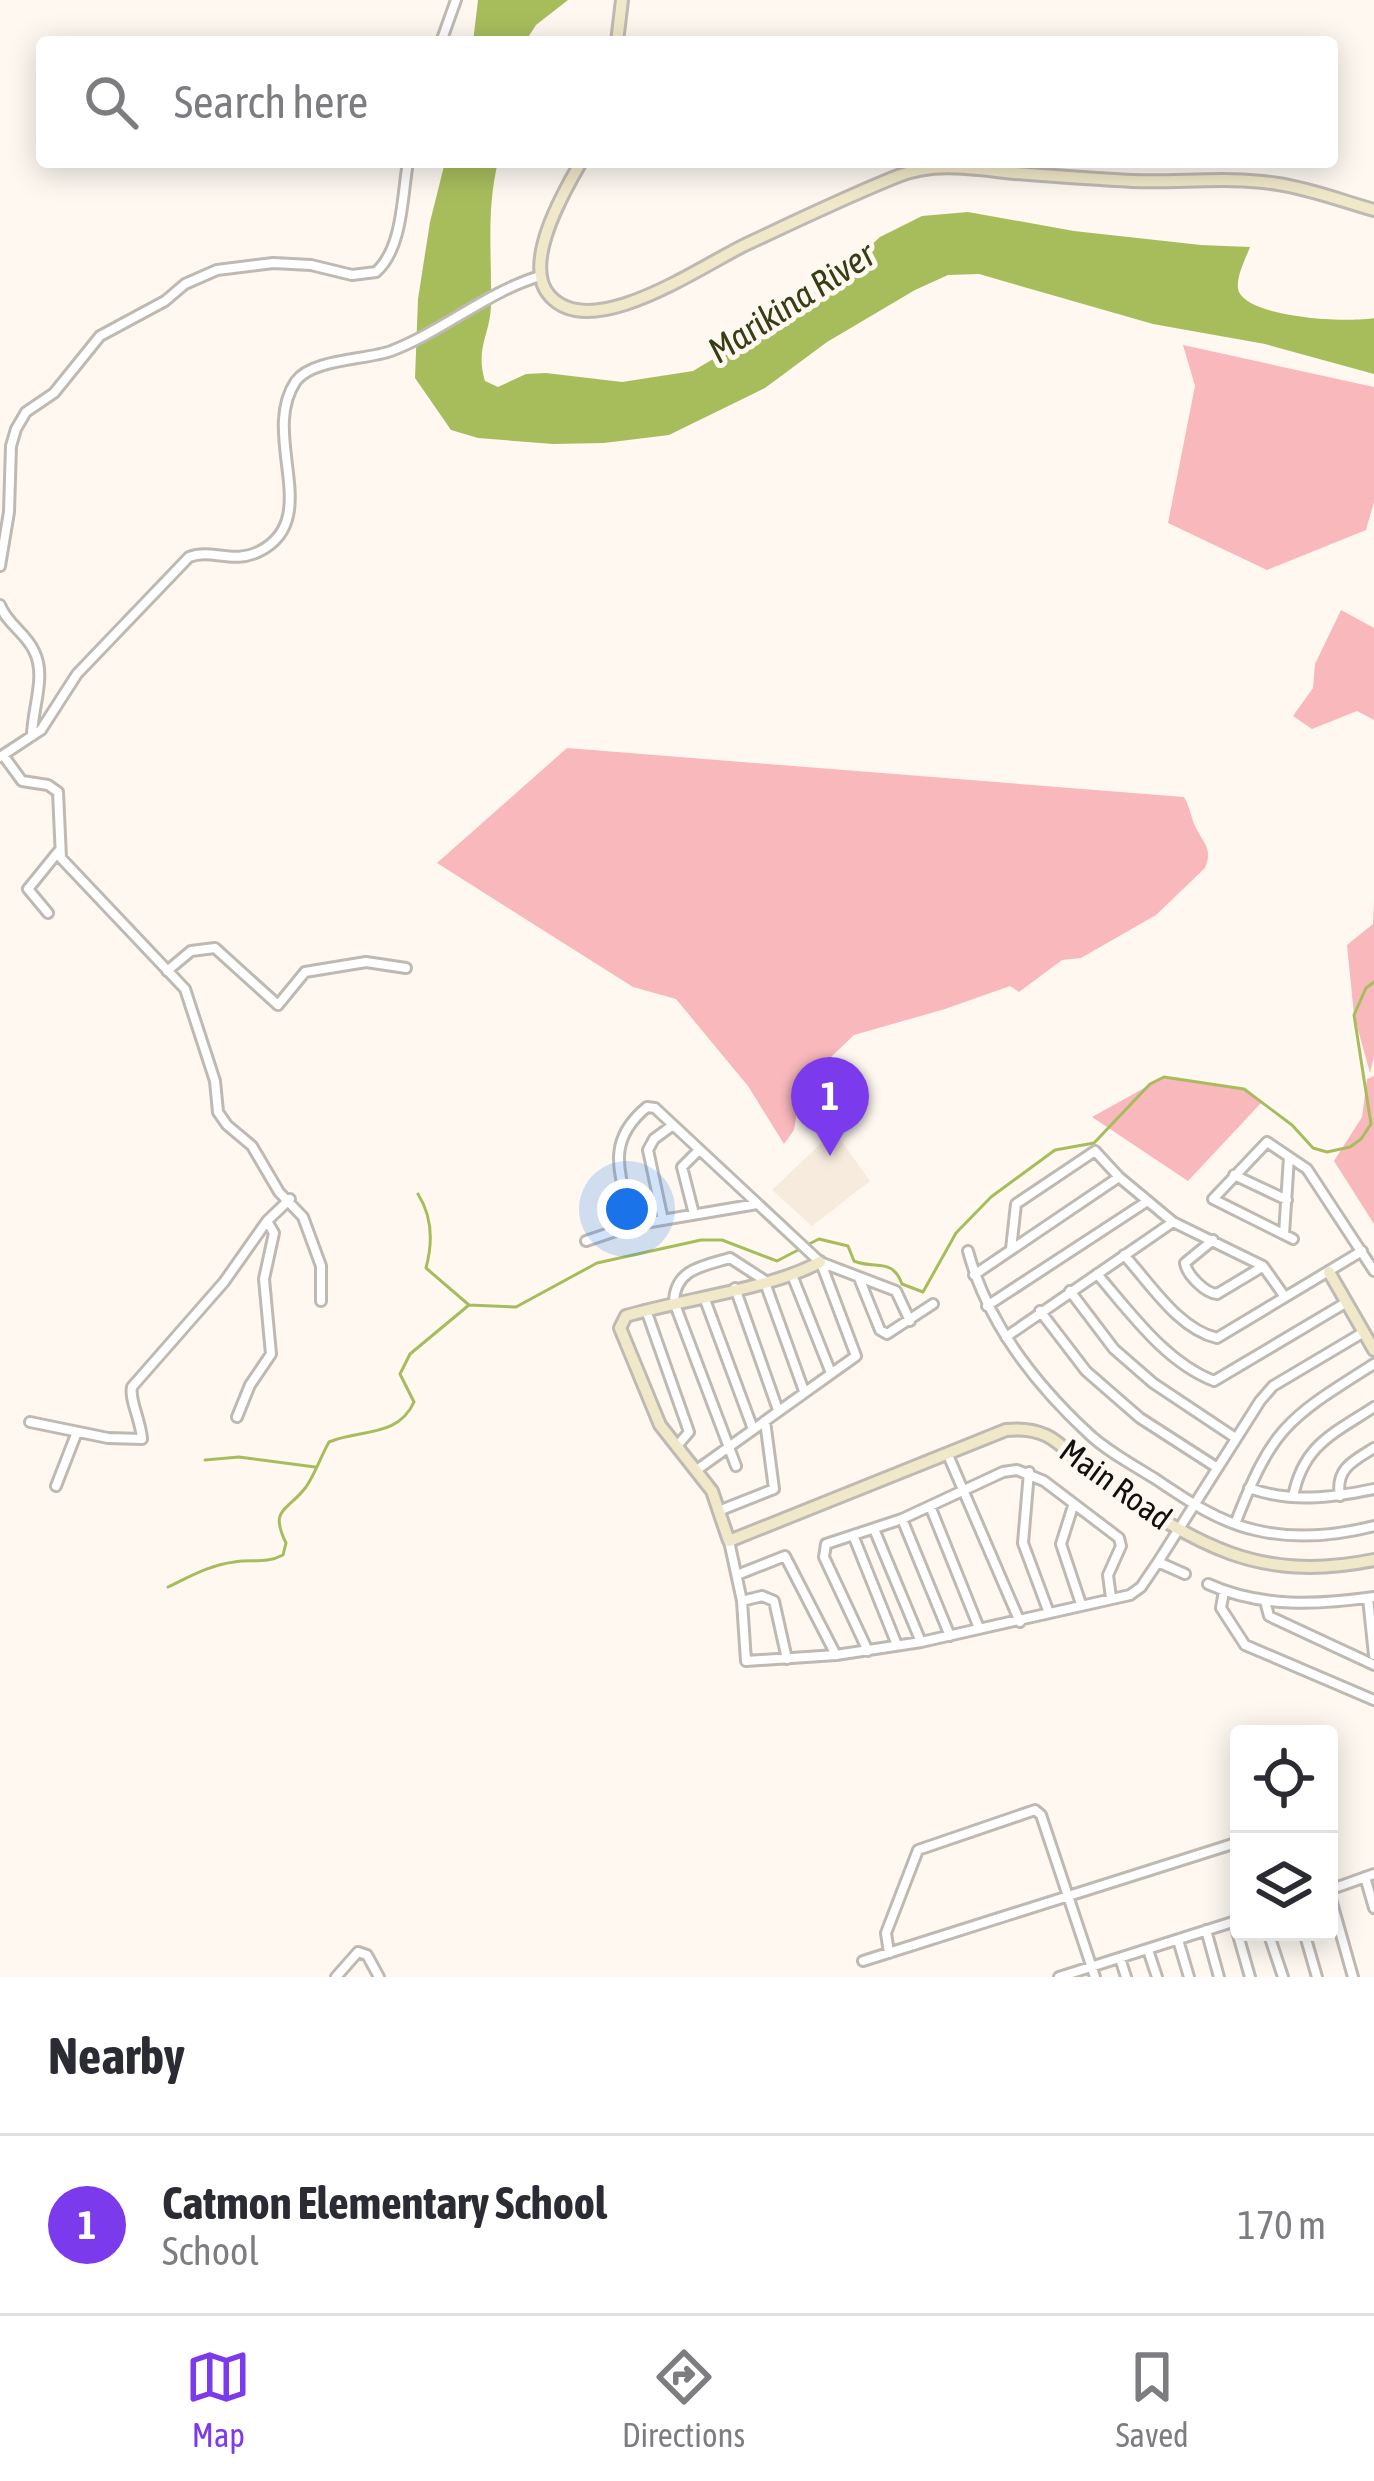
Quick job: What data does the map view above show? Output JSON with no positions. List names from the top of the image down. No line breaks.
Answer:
{"streets":{"street":["Main Road"]},"water":["Marikina River"],"page":{"search":"Search here","pins":"1","heading":"Nearby","list":[{"mark":"1","name":"Catmon Elementary School","note":"School","value":"170 m"}],"nav":["Map","Directions","Saved"]}}
